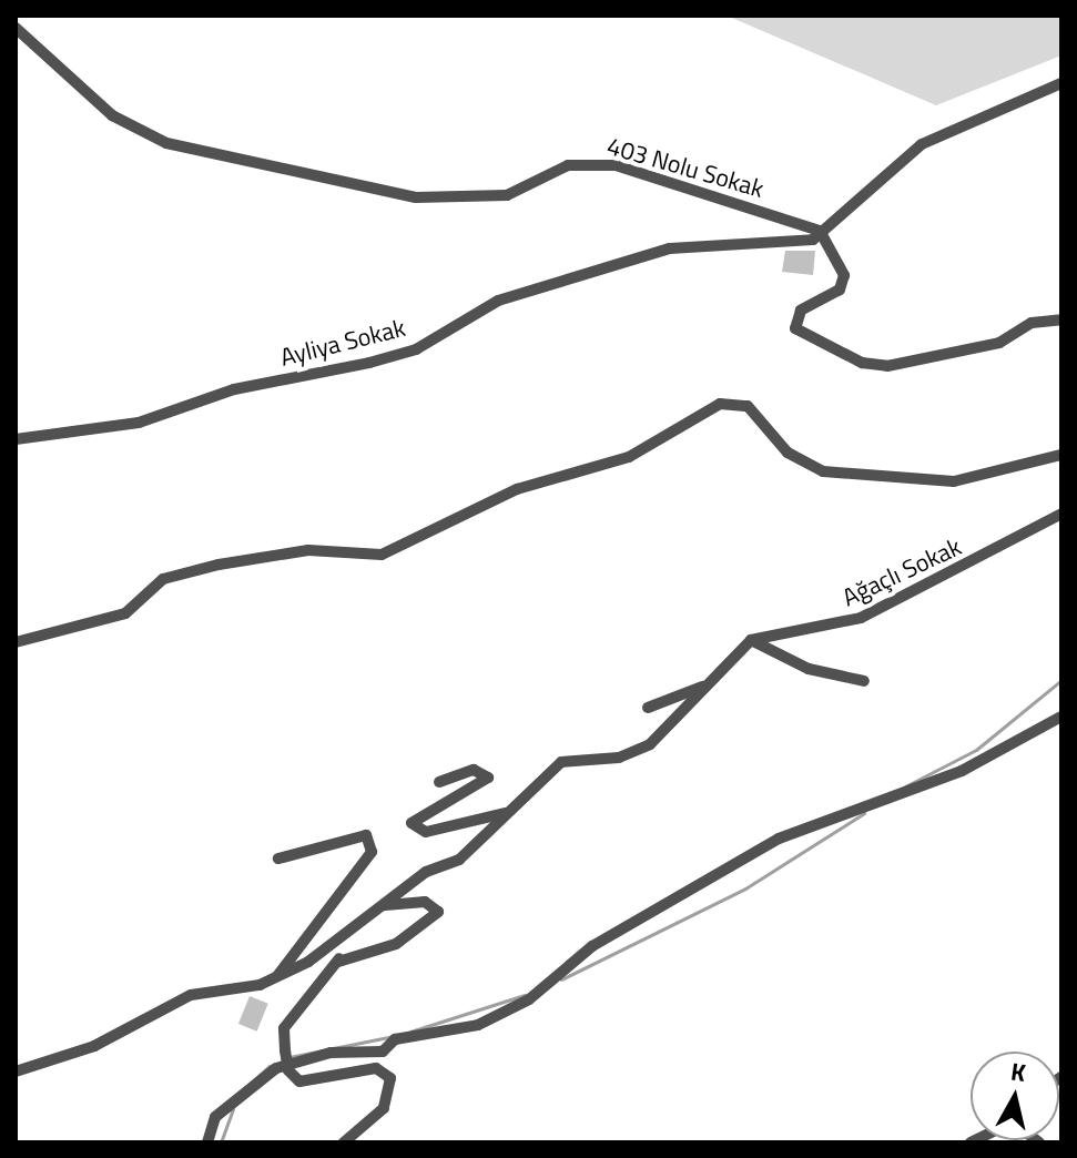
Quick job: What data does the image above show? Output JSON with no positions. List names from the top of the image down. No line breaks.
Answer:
{"streets":{"street":["403 Nolu Sokak","Ayliya Sokak","Ağaçlı Sokak"]},"crossings":[["403 Nolu Sokak","Ayliya Sokak"]],"north":"top"}
